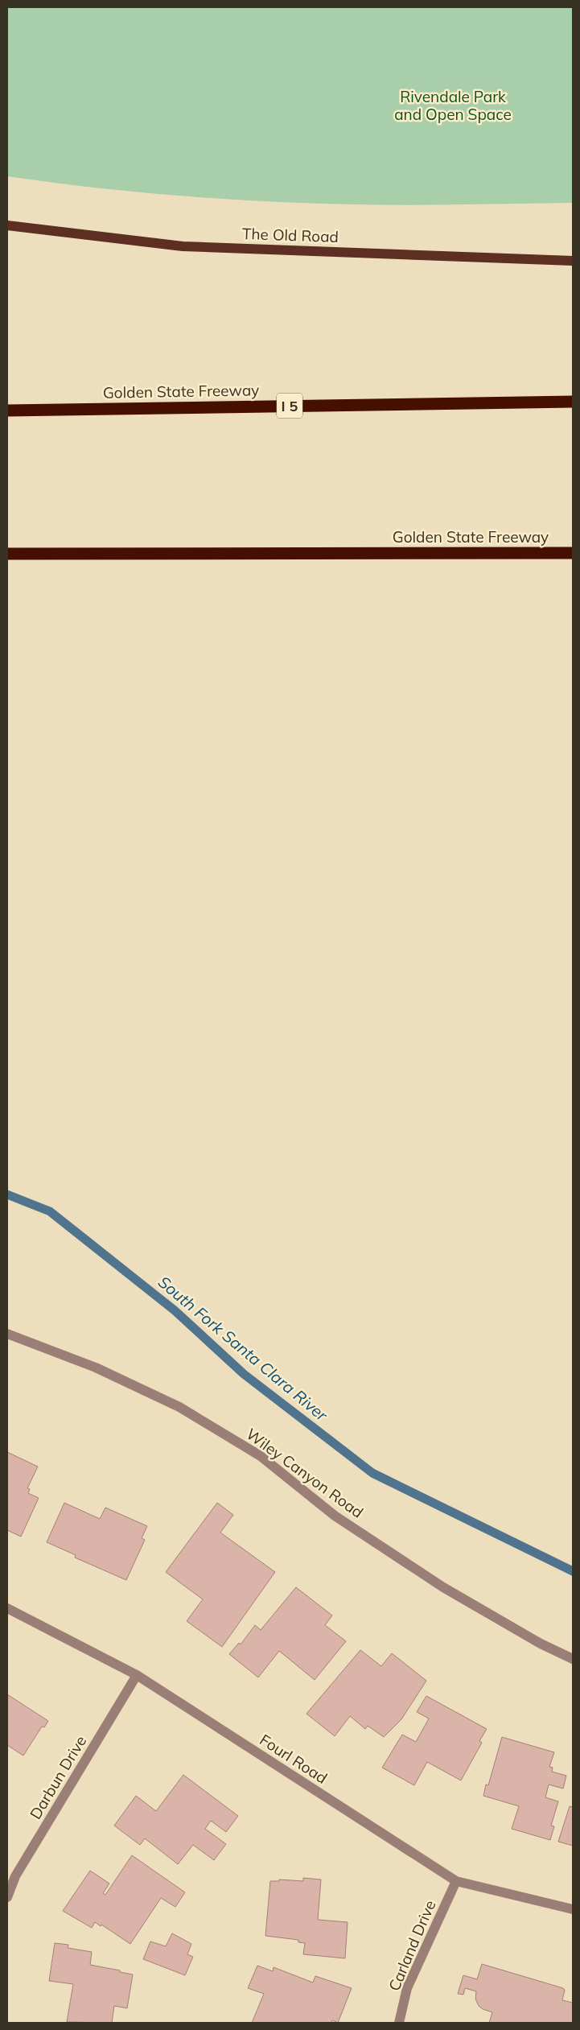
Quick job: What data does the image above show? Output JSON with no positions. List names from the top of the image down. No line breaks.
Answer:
{"streets":{"highway":["Golden State Freeway","I 5"],"main road":["The Old Road"],"street":["Wiley Canyon Road","Fourl Road","Darbun Drive","Carland Drive"]},"crossings":[["Fourl Road","Darbun Drive"],["Fourl Road","Carland Drive"]],"water":["South Fork Santa Clara River"],"parks":["Rivendale Park and Open Space"]}
